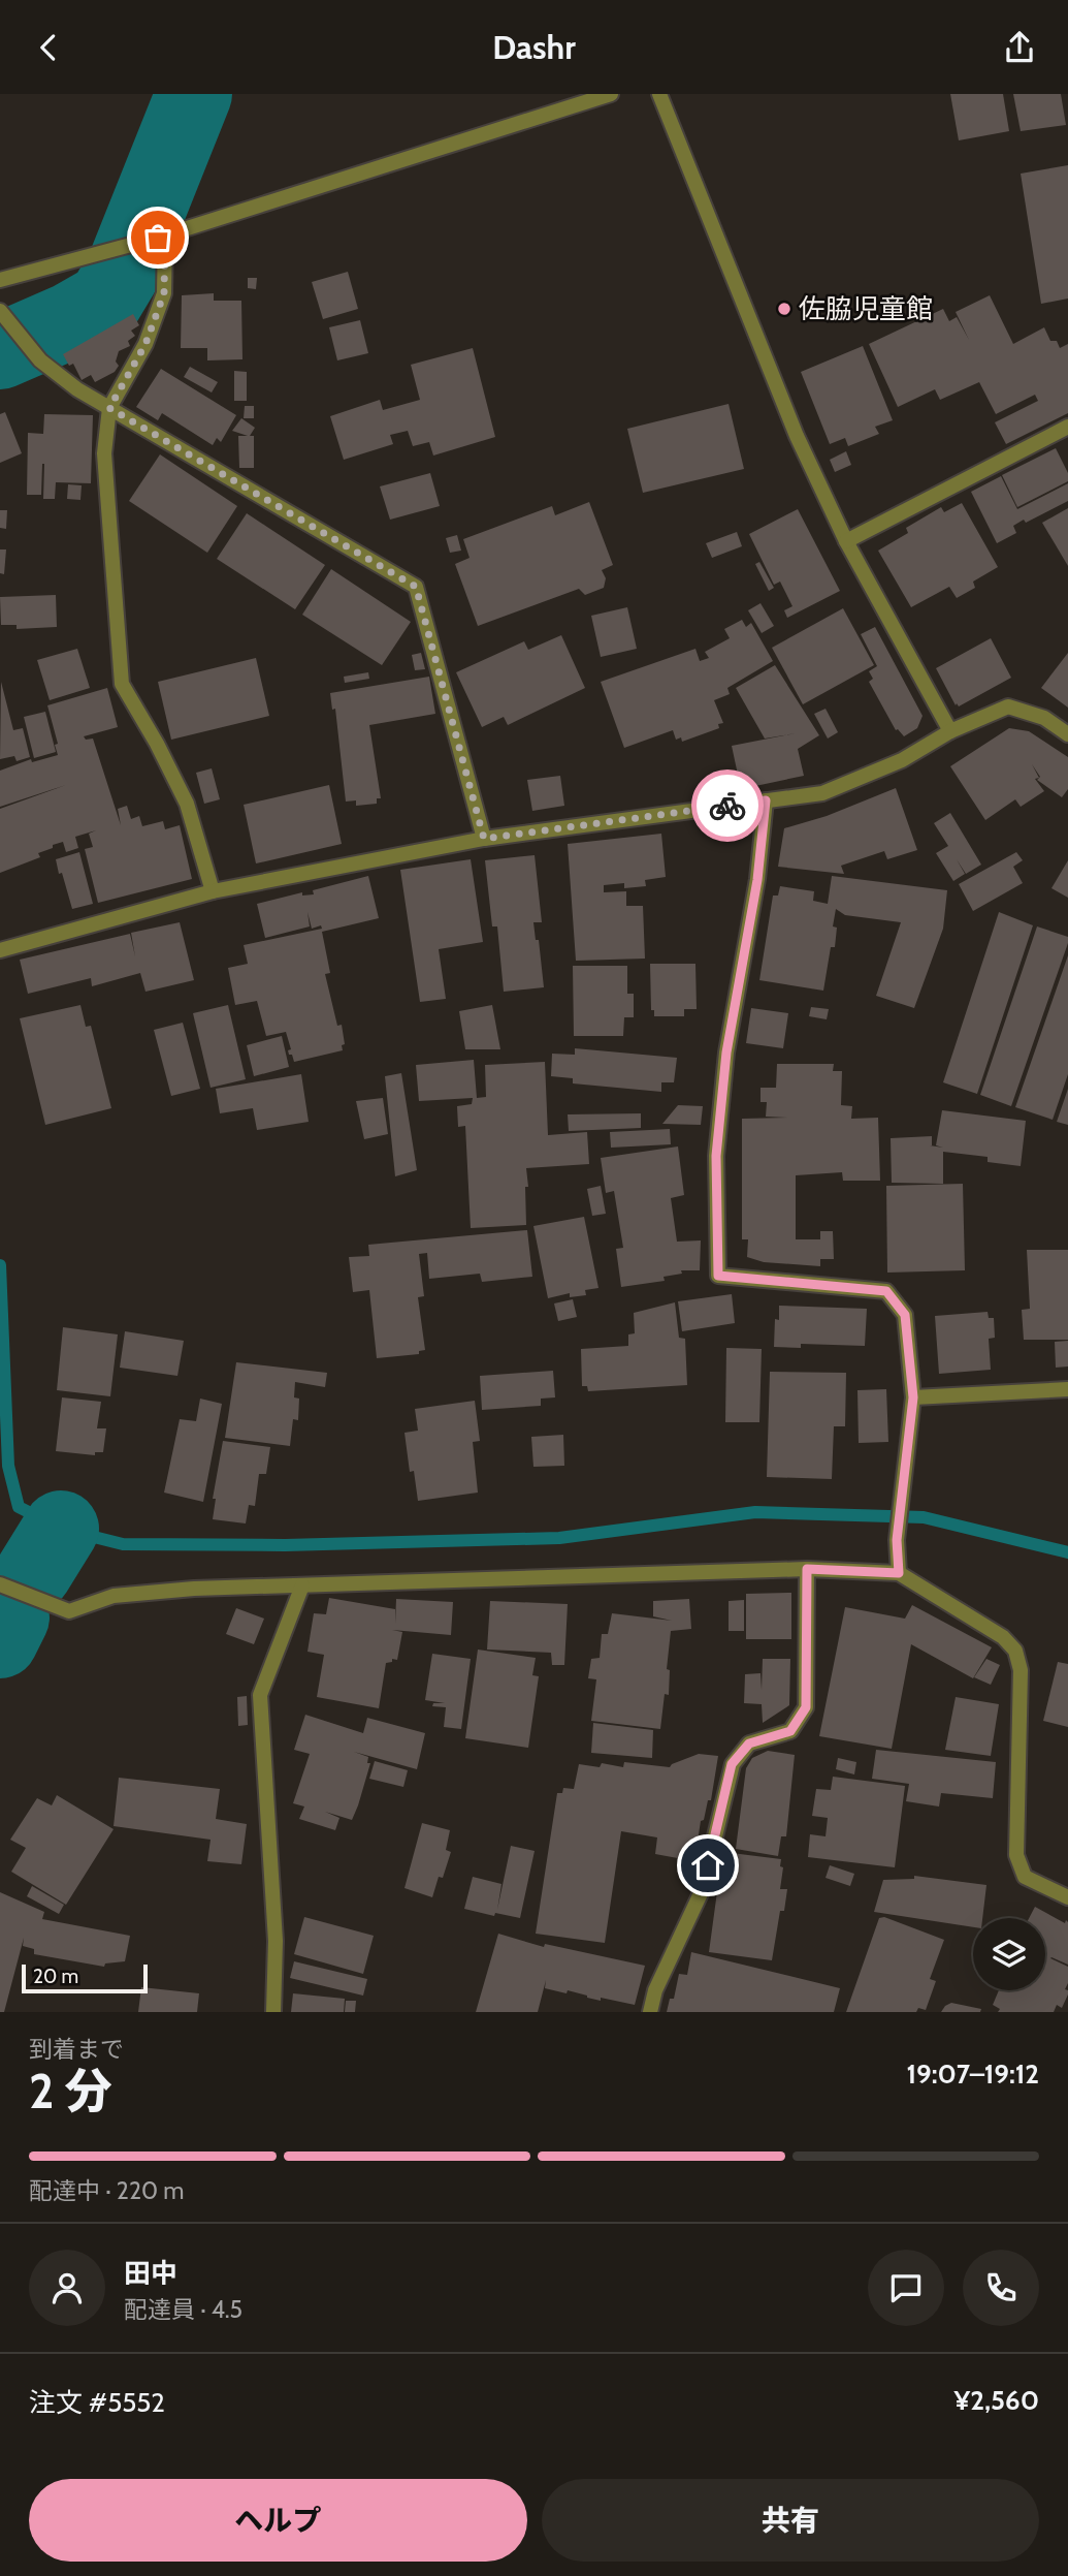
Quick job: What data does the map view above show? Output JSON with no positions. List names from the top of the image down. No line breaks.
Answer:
{"places":["佐脇児童館"],"scale_bar":"20 m","page":{"header":"Dashr","scale":"20 m","heading":["2 分","到着まで","19:07–19:12"],"panel":["田中","配達員 · 4.5","注文 #5552","¥2,560"],"bar":"配達中 · 220 m","buttons":["ヘルプ","共有"]}}
